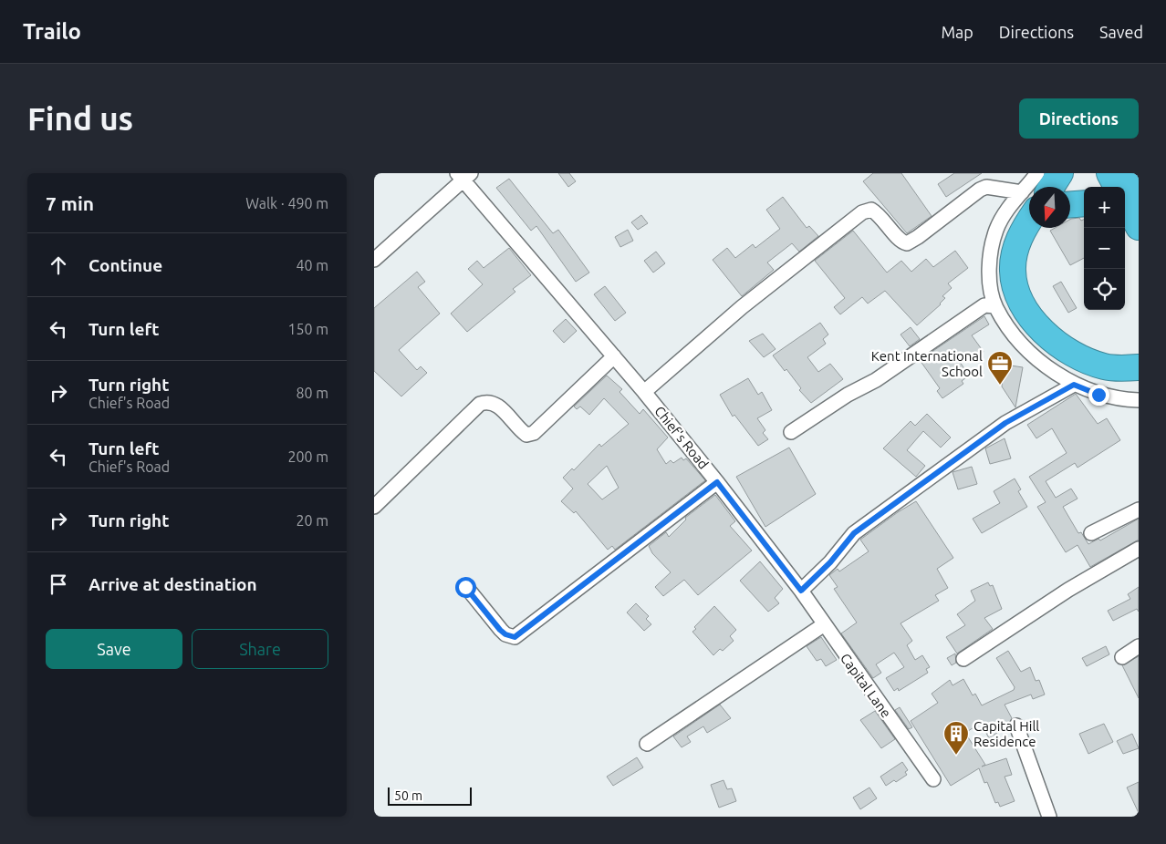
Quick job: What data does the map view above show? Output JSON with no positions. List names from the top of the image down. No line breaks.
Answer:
{"streets":{"street":["Chief's Road","Capital Lane"]},"crossings":[["Chief's Road","Capital Lane"]],"places":{"office":["Kent International School"],"building":["Capital Hill Residence"]},"scale_bar":"50 m","north":"bottom","page":{"header":"Trailo","nav":["Map","Directions","Saved"],"buttons":["Directions",["Save","Share"]],"title":"Find us","heading":["7 min","Walk · 490 m"],"map_buttons":["+","−"],"list":[["Continue","40 m"],["Turn left","150 m"],["Turn right","Chief's Road","80 m"],["Turn left","Chief's Road","200 m"],["Turn right","20 m"],"Arrive at destination"],"scale":"50 m"}}
